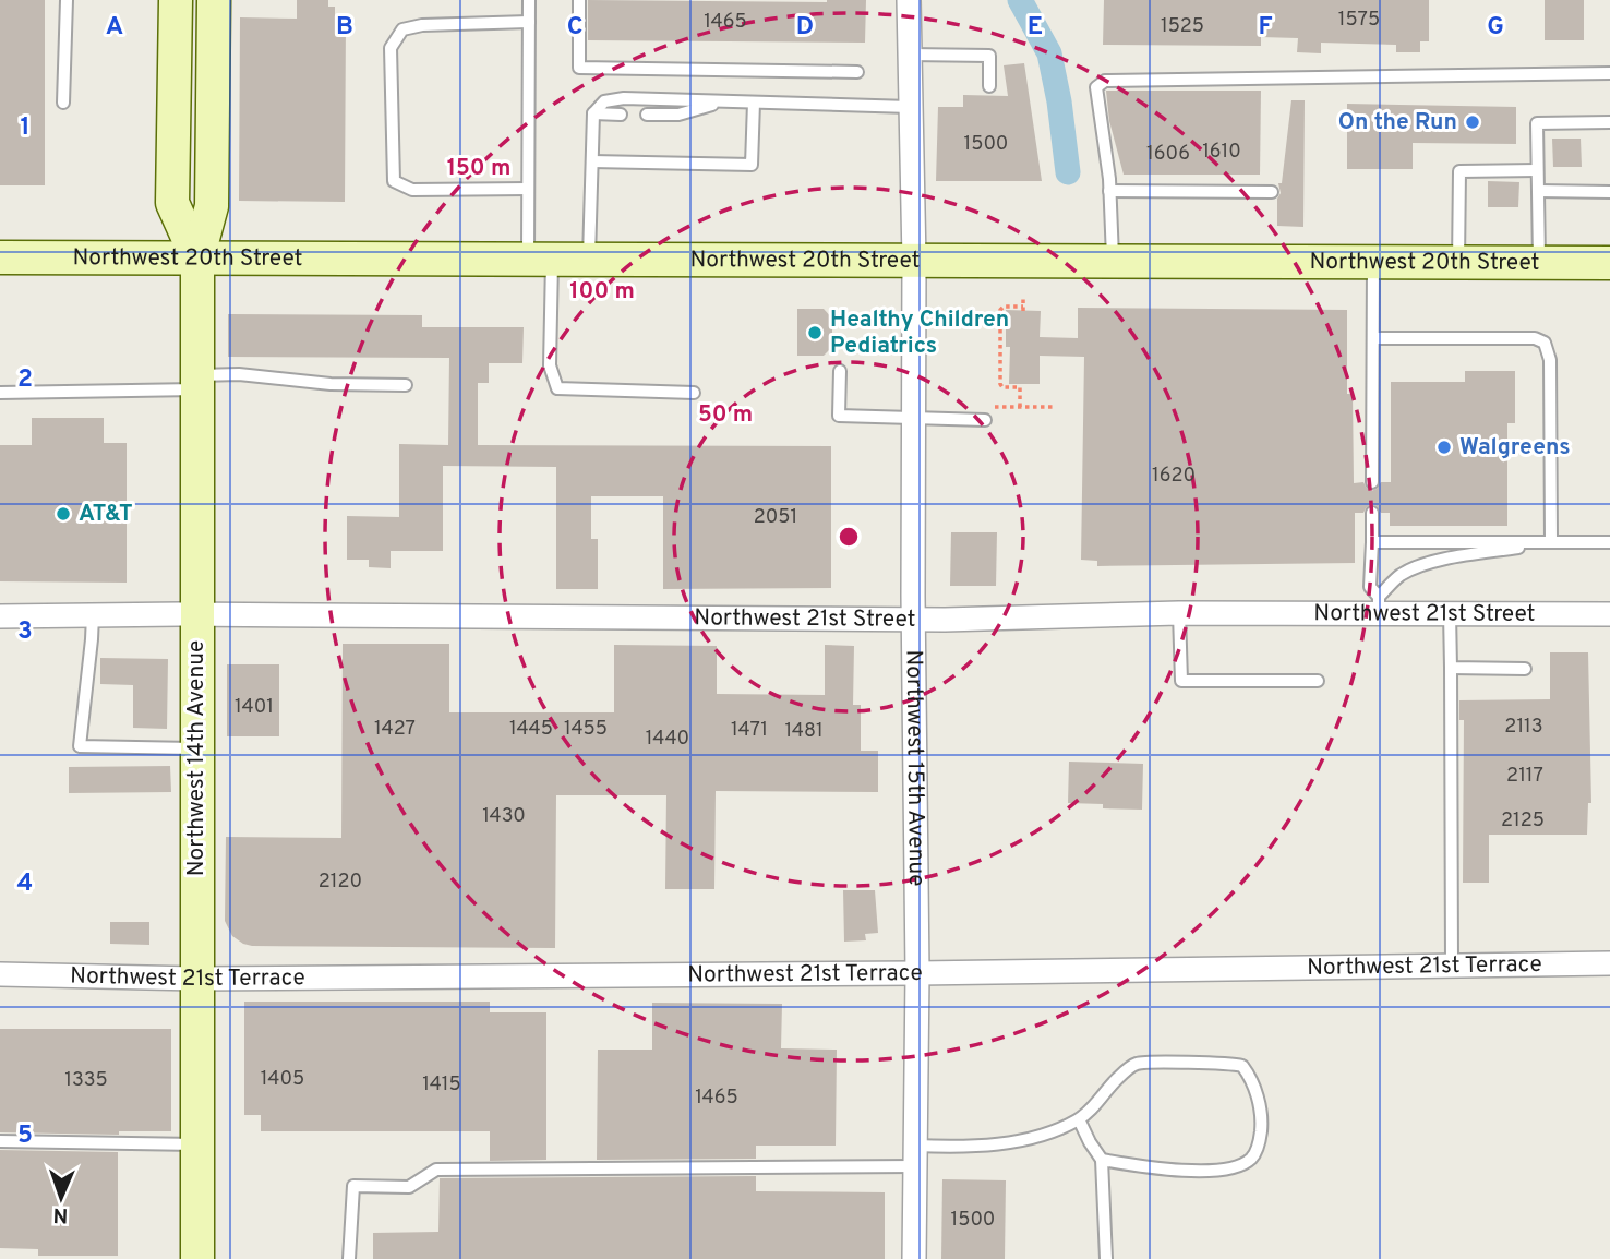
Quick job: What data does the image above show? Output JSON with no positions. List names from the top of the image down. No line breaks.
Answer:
{"streets":{"main road":["Northwest 20th Street","Northwest 14th Avenue"],"street":["Northwest 21st Street","Northwest 15th Avenue","Northwest 21st Terrace"]},"crossings":[["Northwest 20th Street","Northwest 14th Avenue"],["Northwest 20th Street","Northwest 15th Avenue"],["Northwest 21st Street","Northwest 14th Avenue"],["Northwest 21st Street","Northwest 15th Avenue"],["Northwest 14th Avenue","Northwest 21st Terrace"],["Northwest 15th Avenue","Northwest 21st Terrace"]],"places":["On the Run","Healthy Children Pediatrics","Walgreens","AT&T"],"house_numbers":["1575","1465","1525","1500","1610","1606","1620","2051","1401","2113","1427","1445","1455","1471","1481","1440","2117","1430","2125","2120","1405","1335","1415","1465","1500"],"north":"bottom","grid":{"columns":["A","B","C","D","E","F","G"],"rows":["1","2","3","4","5"]},"rings":["150 m","100 m","50 m"]}
